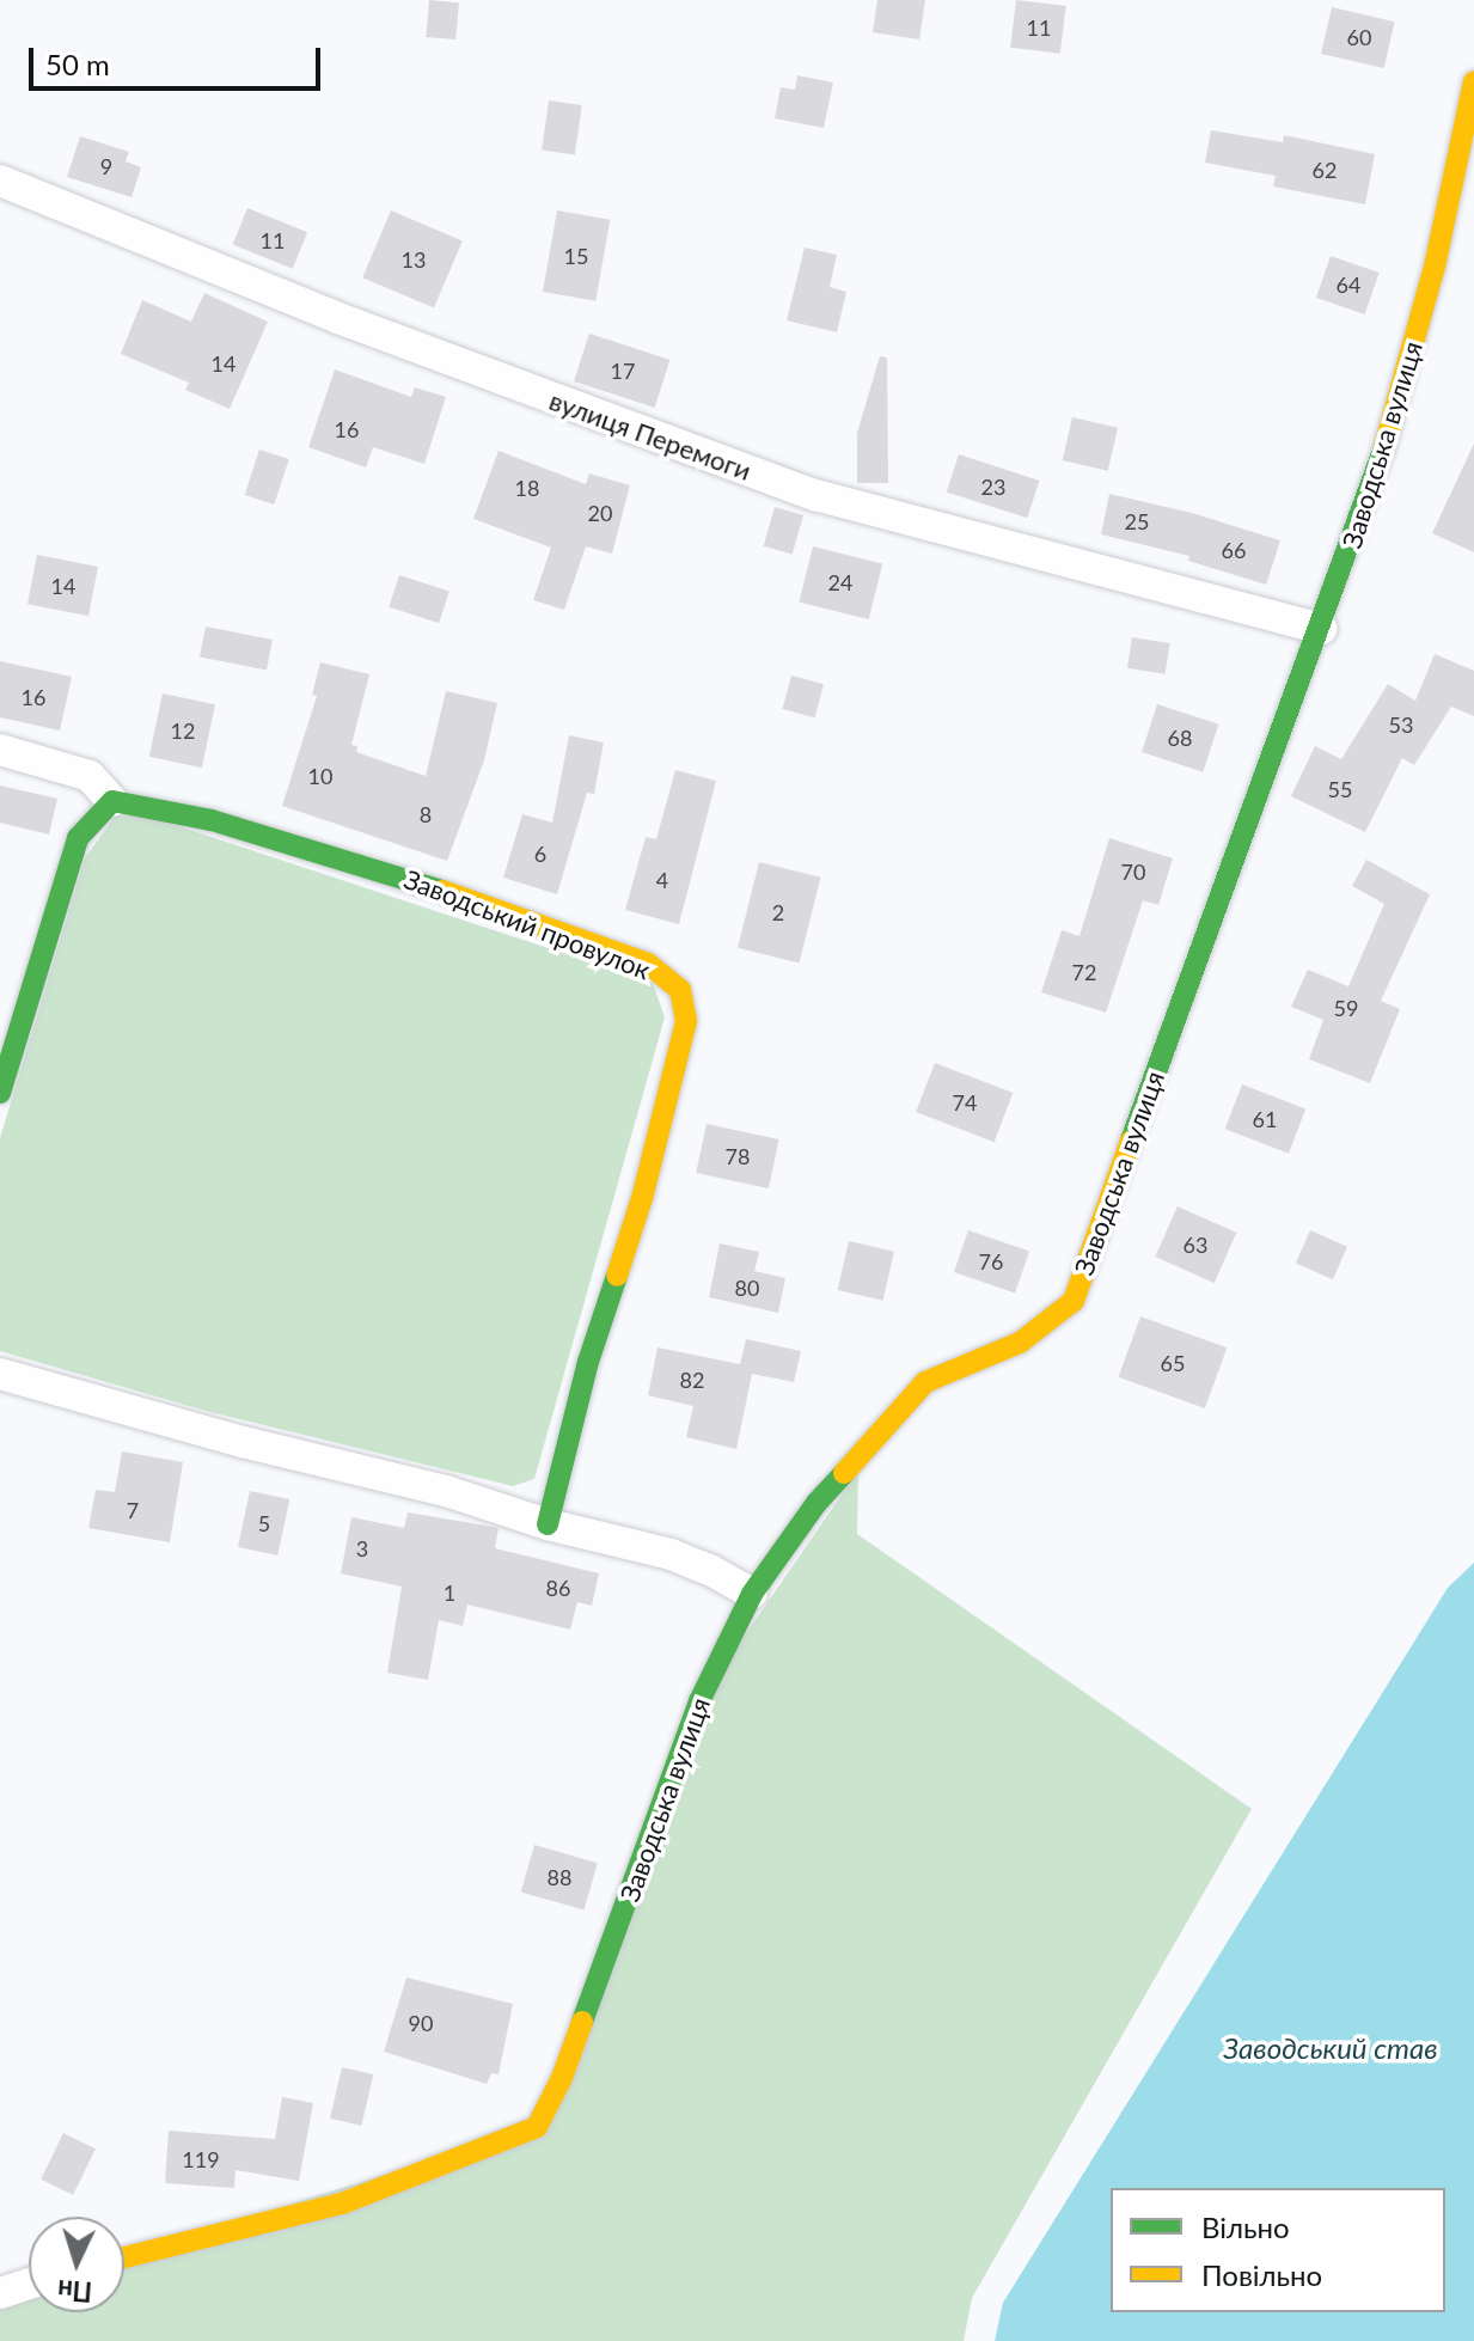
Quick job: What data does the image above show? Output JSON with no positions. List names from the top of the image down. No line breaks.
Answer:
{"streets":{"street":["вулиця Перемоги","Заводська вулиця","Заводський провулок"]},"crossings":[["вулиця Перемоги","Заводська вулиця"]],"water":["Заводський став"],"house_numbers":["11","60","9","62","11","15","13","64","14","17","16","23","18","20","25","66","24","14","16","53","12","68","10","55","8","6","70","4","2","72","59","74","61","78","63","76","80","65","82","7","5","3","86","1","88","90","119"],"legend":["Вільно","Повільно"],"scale_bar":"50 m","north":"bottom"}
